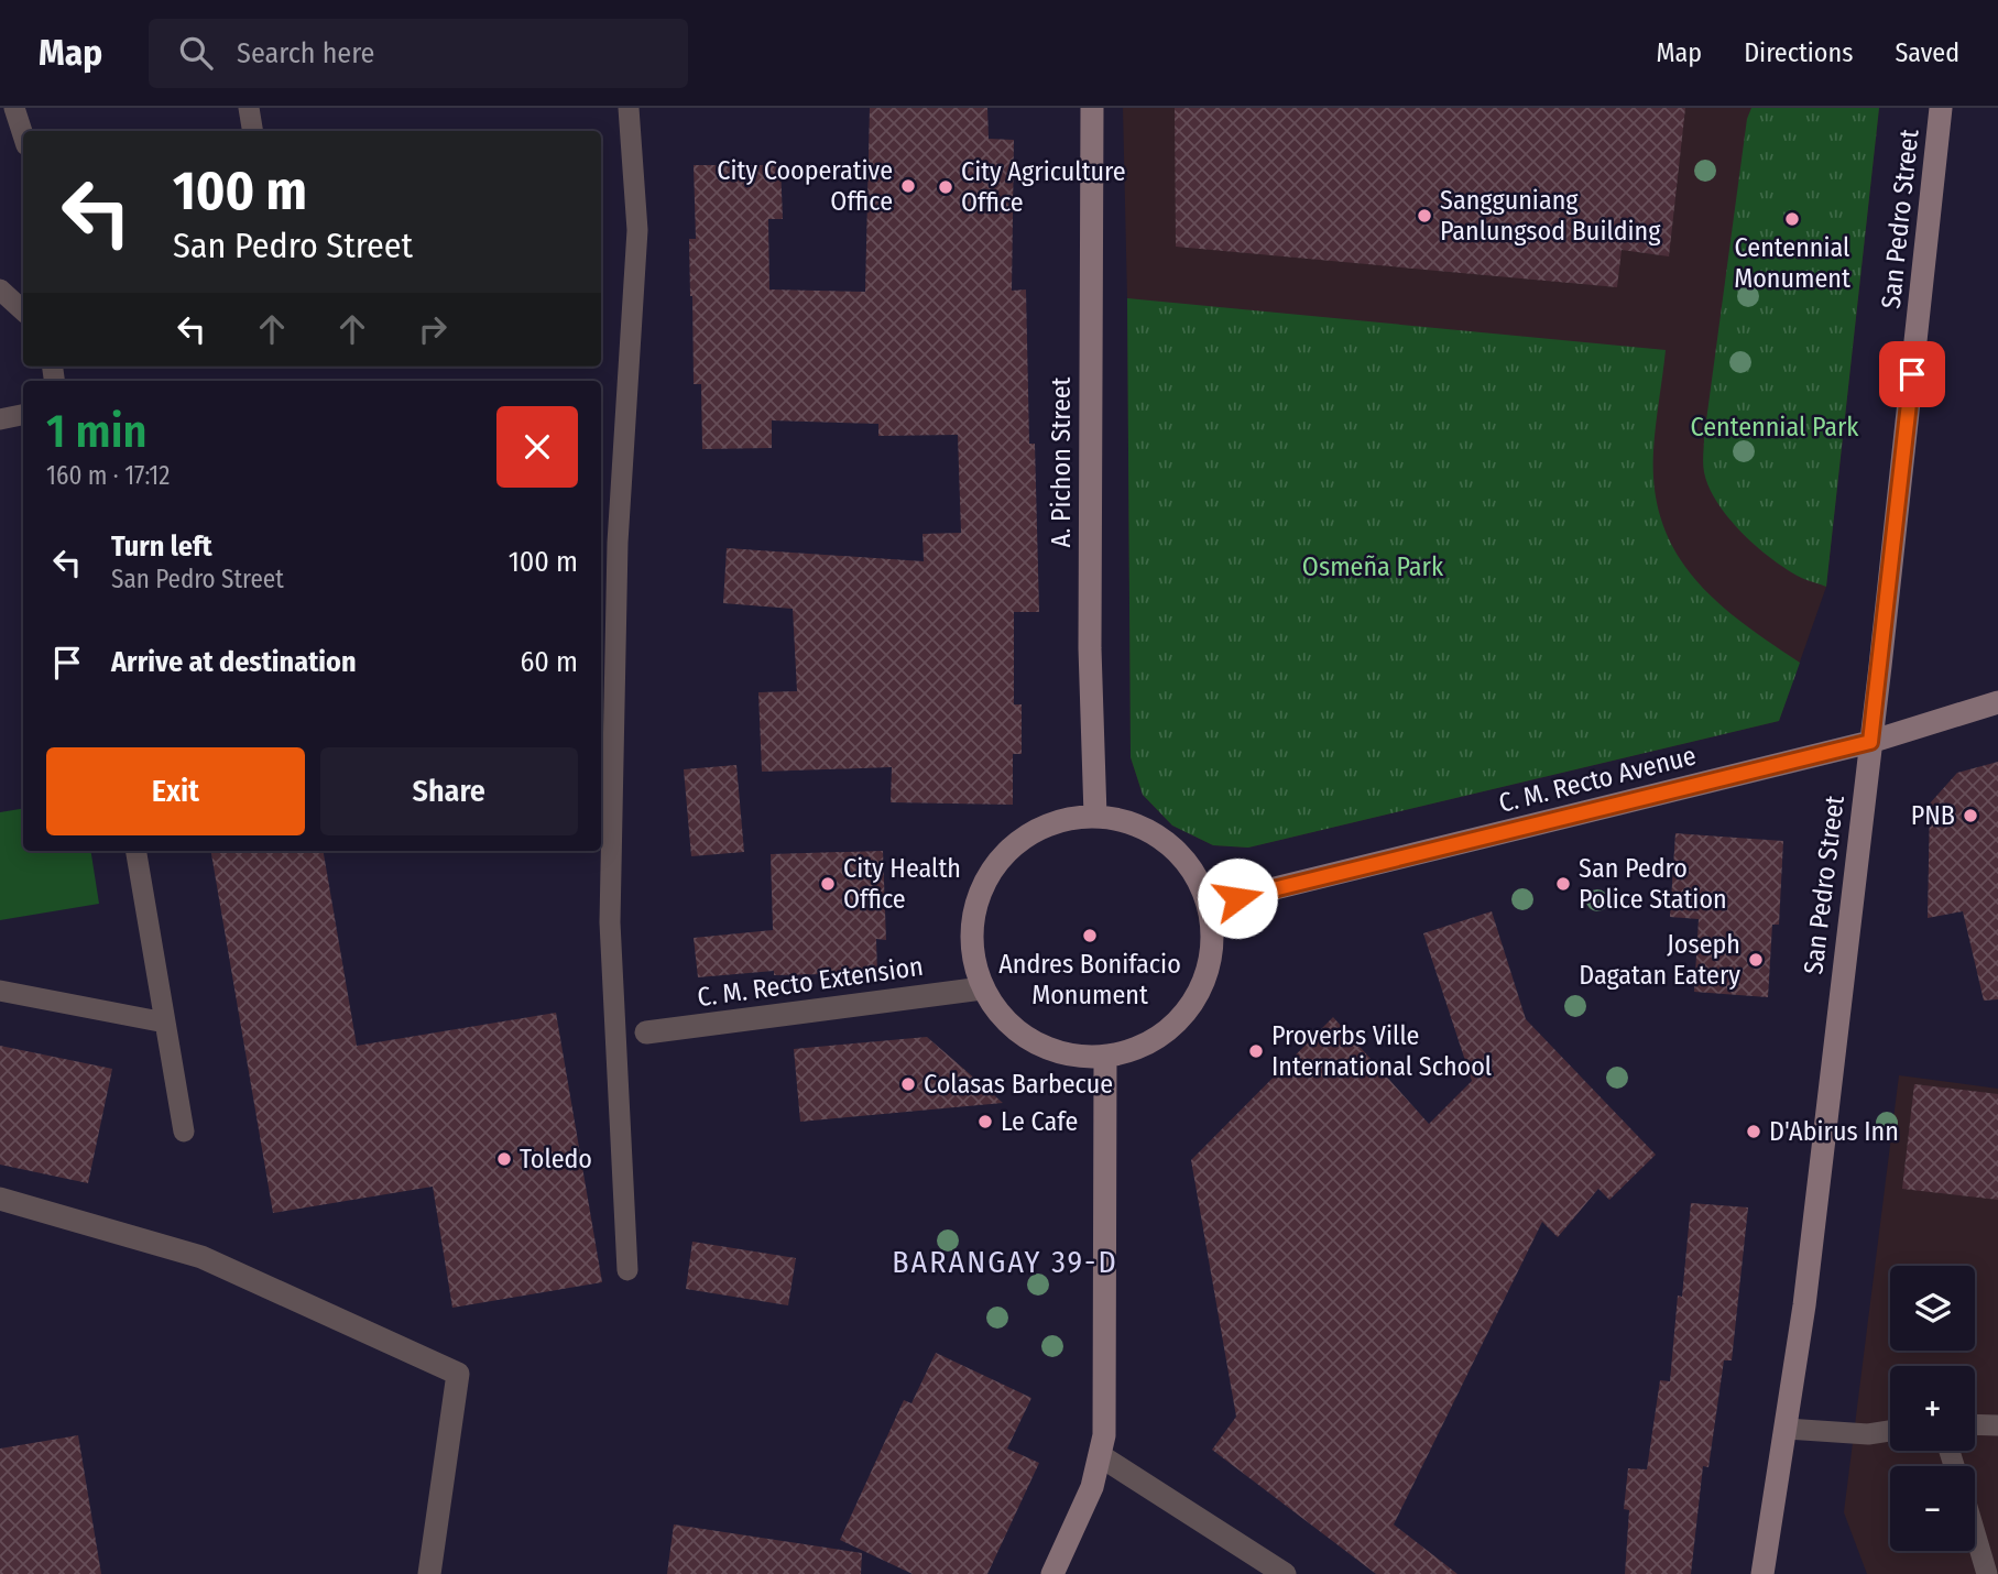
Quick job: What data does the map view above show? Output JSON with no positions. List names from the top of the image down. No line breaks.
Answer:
{"streets":{"main road":["San Pedro Street","A. Pichon Street","C. M. Recto Avenue"],"street":["C. M. Recto Extension"]},"crossings":[["San Pedro Street","C. M. Recto Avenue"],["A. Pichon Street","C. M. Recto Avenue"],["A. Pichon Street","C. M. Recto Extension"],["C. M. Recto Avenue","C. M. Recto Extension"]],"districts":["BARANGAY 39-D"],"parks":["Centennial Park","Osmeña Park"],"places":["City Cooperative Office","City Agriculture Office","Sangguniang Panlungsod Building","Centennial Monument","PNB","City Health Office","San Pedro Police Station","Andres Bonifacio Monument","Joseph Dagatan Eatery","Proverbs Ville International School","Colasas Barbecue","Le Cafe","D'Abirus Inn","Toledo"],"page":{"header":"Map","search":"Search here","nav":["Map","Directions","Saved"],"turn":["100 m","San Pedro Street"],"heading":["1 min","160 m · 17:12"],"list":[{"name":"Turn left","note":"San Pedro Street","value":"100 m"},{"name":"Arrive at destination","value":"60 m"}],"buttons":["Exit","Share"],"map_buttons":["+","−"]}}
